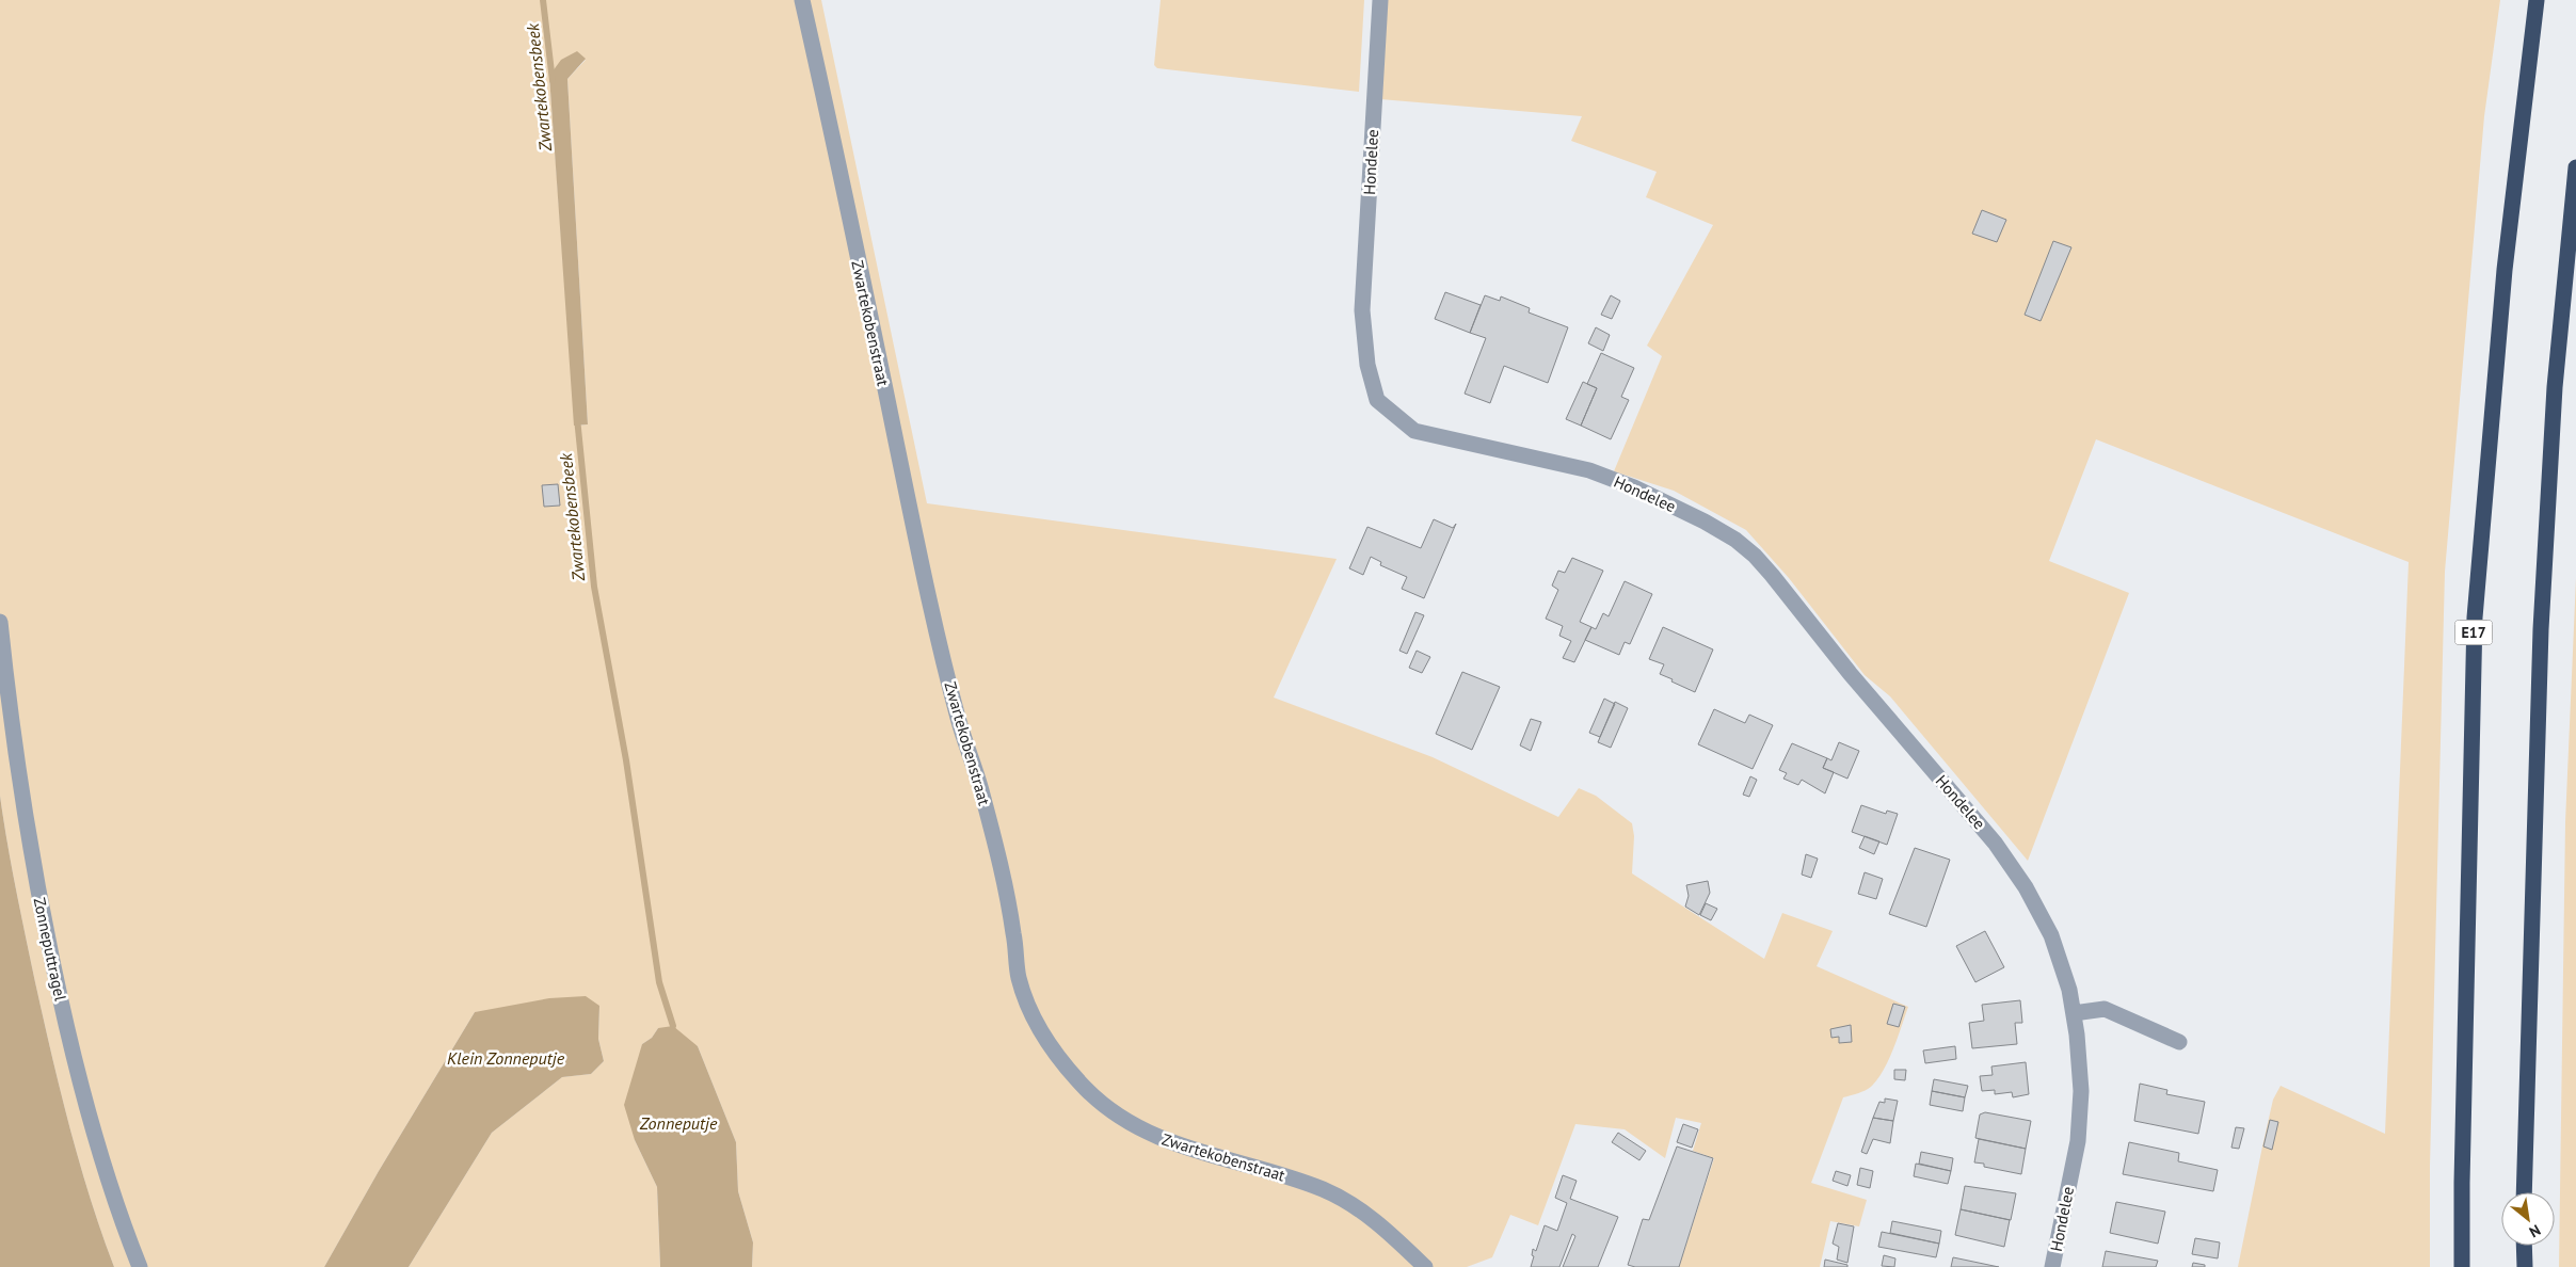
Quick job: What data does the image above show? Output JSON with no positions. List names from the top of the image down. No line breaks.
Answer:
{"streets":{"highway":["E17"],"street":["Hondelee","Zwartekobenstraat","Zonneputtragel"]},"water":["Zwartekobensbeek","Klein Zonneputje","Zonneputje"],"north":"bottom right"}
